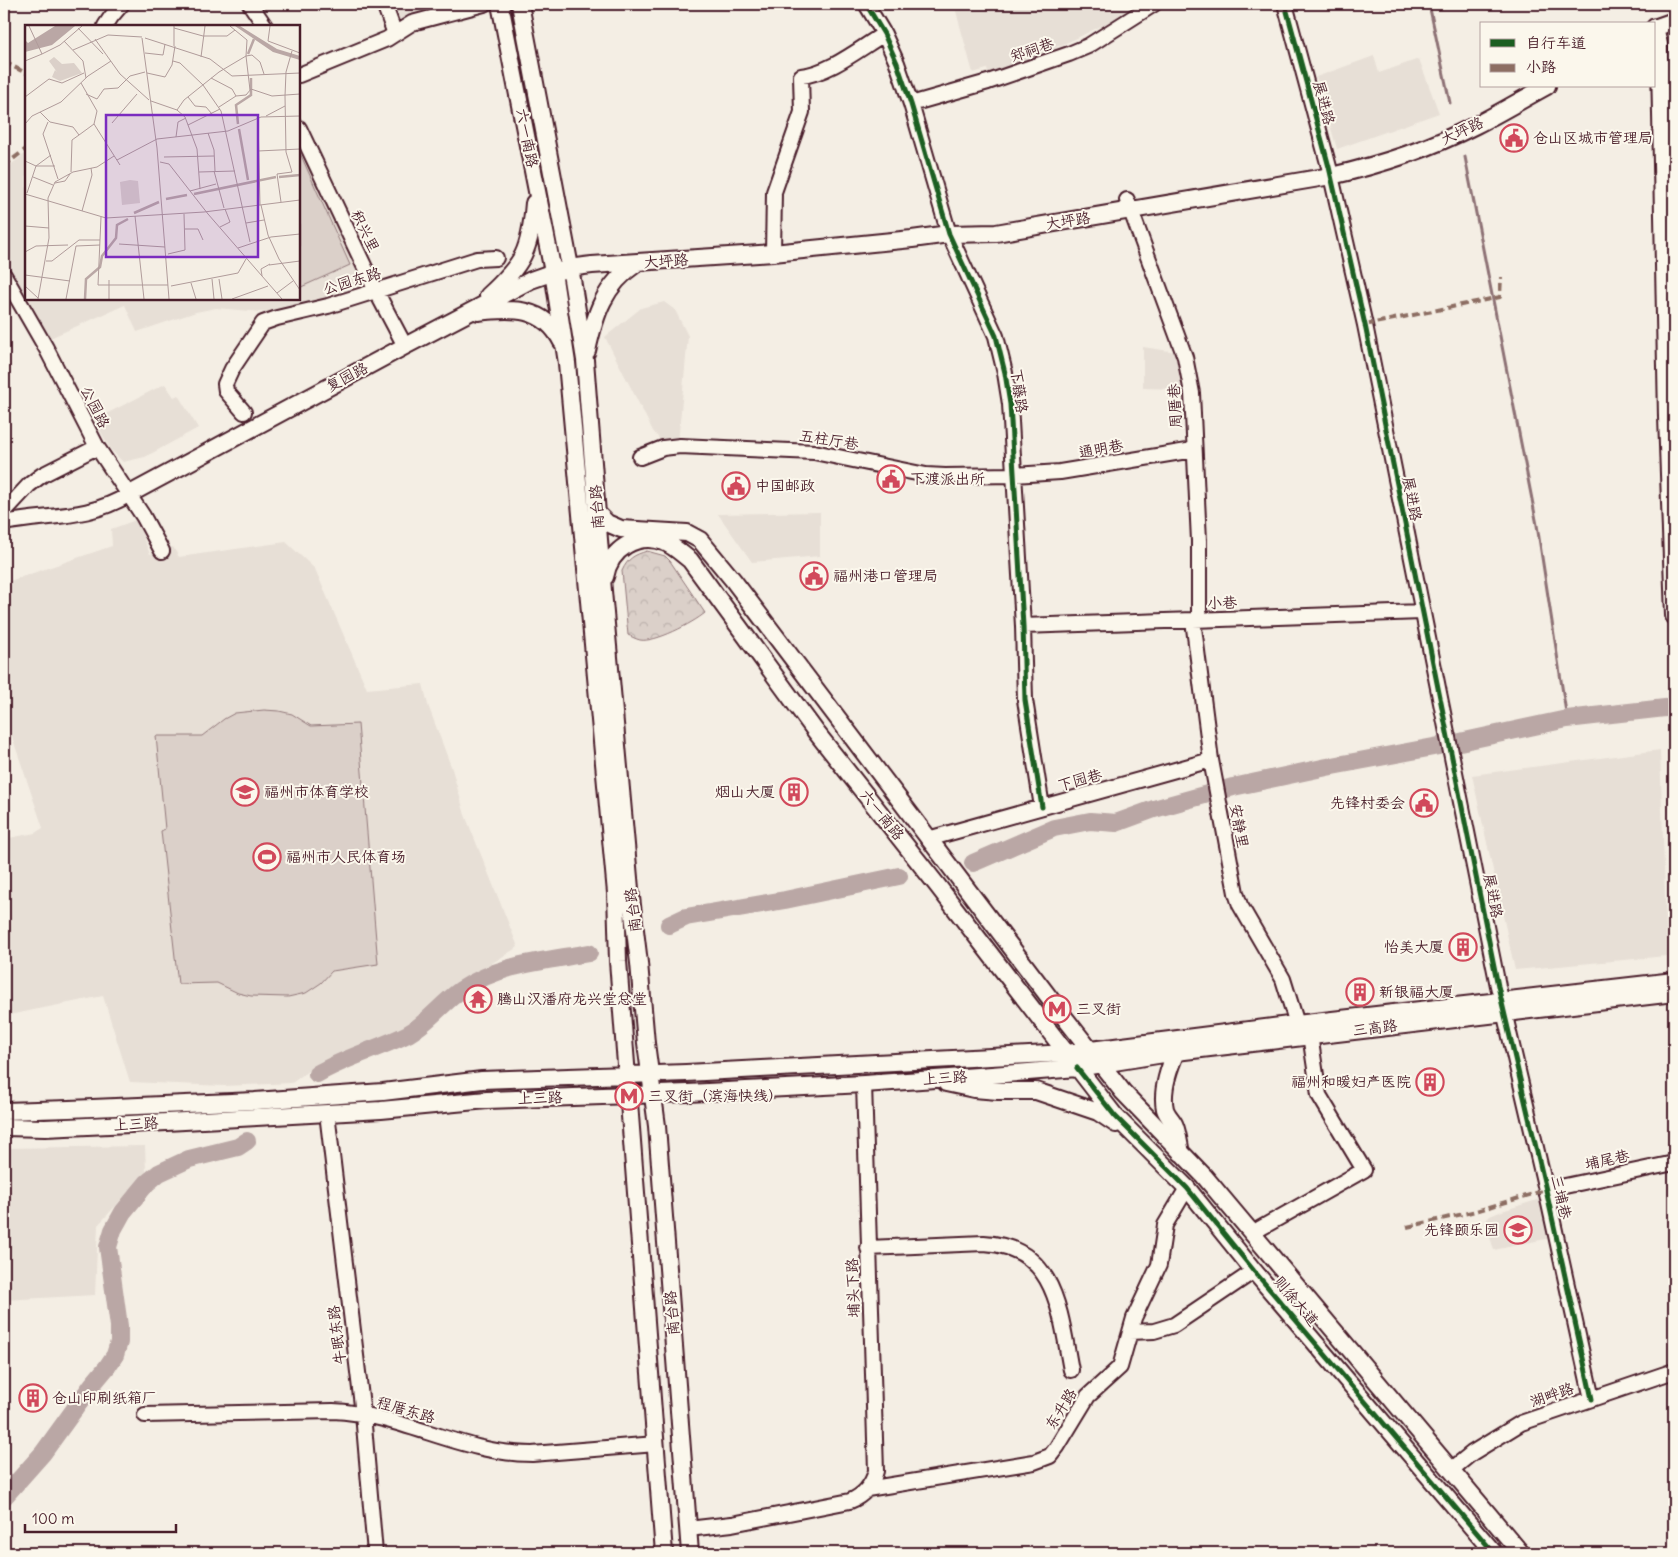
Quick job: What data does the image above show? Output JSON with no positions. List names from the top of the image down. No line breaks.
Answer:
{"streets":{"main road":["大坪路","六一南路","复园路","南台路","三高路","上三路","则徐大道"],"street":["郑祠巷","展进路","积兴里","公园东路","下藤路","周厝巷","公园路","五柱厅巷","通明巷","小巷","下园巷","安静里","埔尾巷","三埔巷","埔头下路","牛眠东路","湖畔路","东升路","程厝东路"]},"crossings":[["郑祠巷","下藤路"],["展进路","大坪路"],["展进路","小巷"],["展进路","三高路"],["展进路","三埔巷"],["大坪路","六一南路"],["大坪路","复园路"],["大坪路","下藤路"],["大坪路","周厝巷"],["大坪路","南台路"],["六一南路","复园路"],["六一南路","南台路"],["六一南路","下园巷"],["六一南路","三高路"],["六一南路","上三路"],["六一南路","则徐大道"],["积兴里","公园东路"],["积兴里","复园路"],["复园路","公园路"],["复园路","南台路"],["下藤路","五柱厅巷"],["下藤路","通明巷"],["下藤路","小巷"],["下藤路","下园巷"],["周厝巷","通明巷"],["周厝巷","小巷"],["周厝巷","安静里"],["五柱厅巷","通明巷"],["南台路","上三路"],["南台路","程厝东路"],["小巷","安静里"],["下园巷","安静里"],["安静里","三高路"],["三高路","上三路"],["三高路","三埔巷"],["三高路","则徐大道"],["上三路","埔头下路"],["上三路","则徐大道"],["上三路","牛眠东路"],["埔尾巷","三埔巷"],["三埔巷","湖畔路"],["埔头下路","东升路"],["则徐大道","湖畔路"],["则徐大道","东升路"],["牛眠东路","程厝东路"]],"places":{"public building":["仓山区城市管理局","下渡派出所","中国邮政","福州港口管理局","先锋村委会"],"school or university":["福州市体育学校","先锋颐乐园"],"building":["烟山大厦","怡美大厦","新银福大厦","福州和暖妇产医院","仓山印刷纸箱厂"],"sports":["福州市人民体育场"],"temple":["腾山汉潘府龙兴堂总堂"],"metro station":["三叉街","三叉街（滨海快线）"]},"legend":["自行车道","小路"],"scale_bar":"100 m"}
